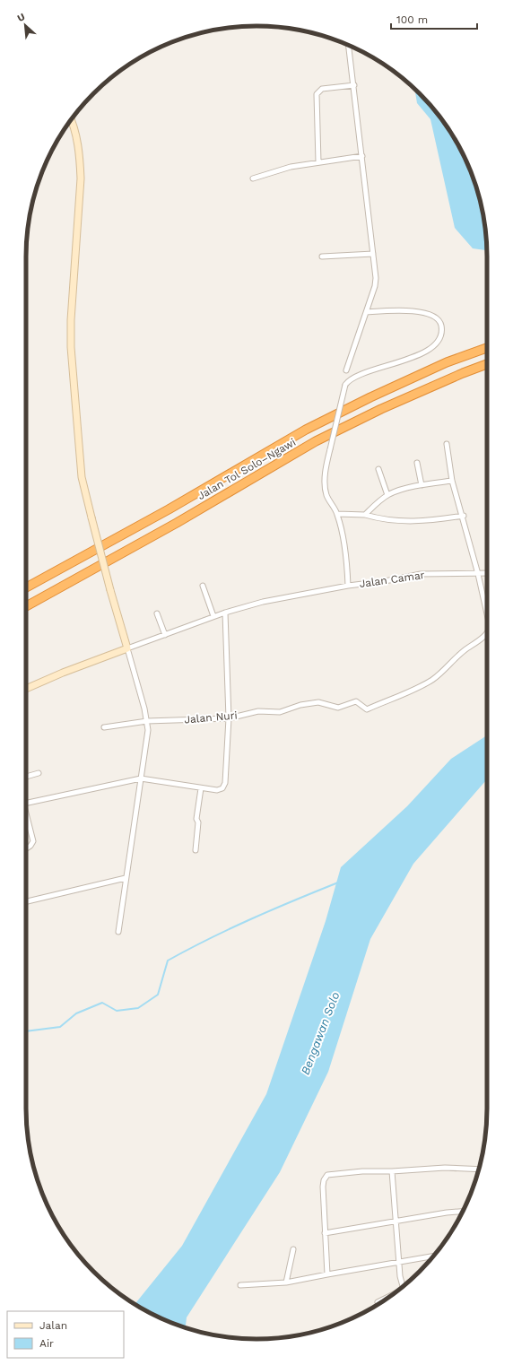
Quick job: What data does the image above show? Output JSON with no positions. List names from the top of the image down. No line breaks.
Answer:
{"streets":{"highway":["Jalan Tol Solo–Ngawi"],"street":["Jalan Camar","Jalan Nuri"]},"crossings":[["Jalan Camar","Jalan Nuri"]],"water":["Bengawan Solo"],"legend":["Jalan","Air"],"scale_bar":"100 m","north":"top left"}
